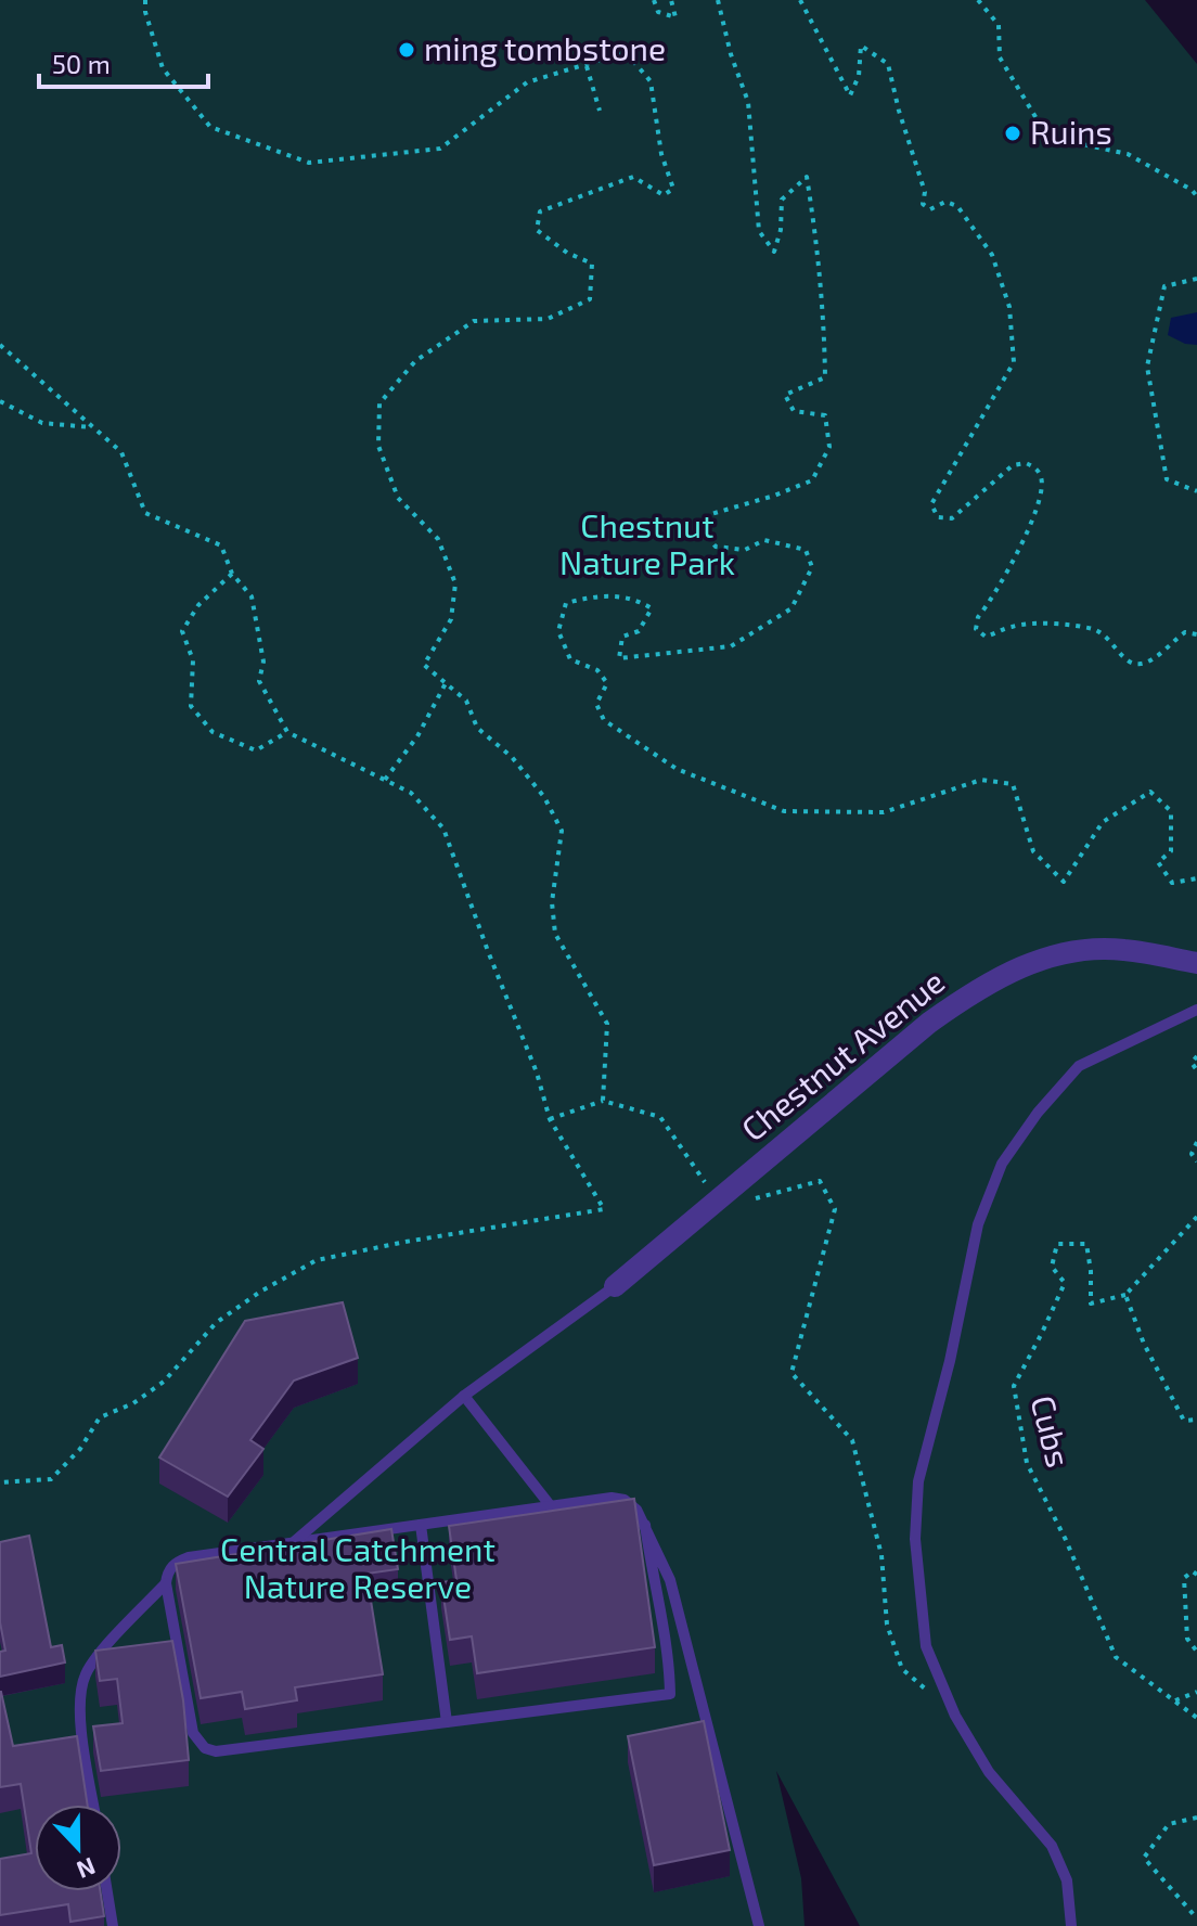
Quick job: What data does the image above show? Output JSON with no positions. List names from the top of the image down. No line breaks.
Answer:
{"streets":{"street":["Chestnut Avenue"],"path":["Cubs"]},"parks":["Chestnut Nature Park","Central Catchment Nature Reserve"],"places":["ming tombstone","Ruins"],"scale_bar":"50 m","north":"bottom"}
